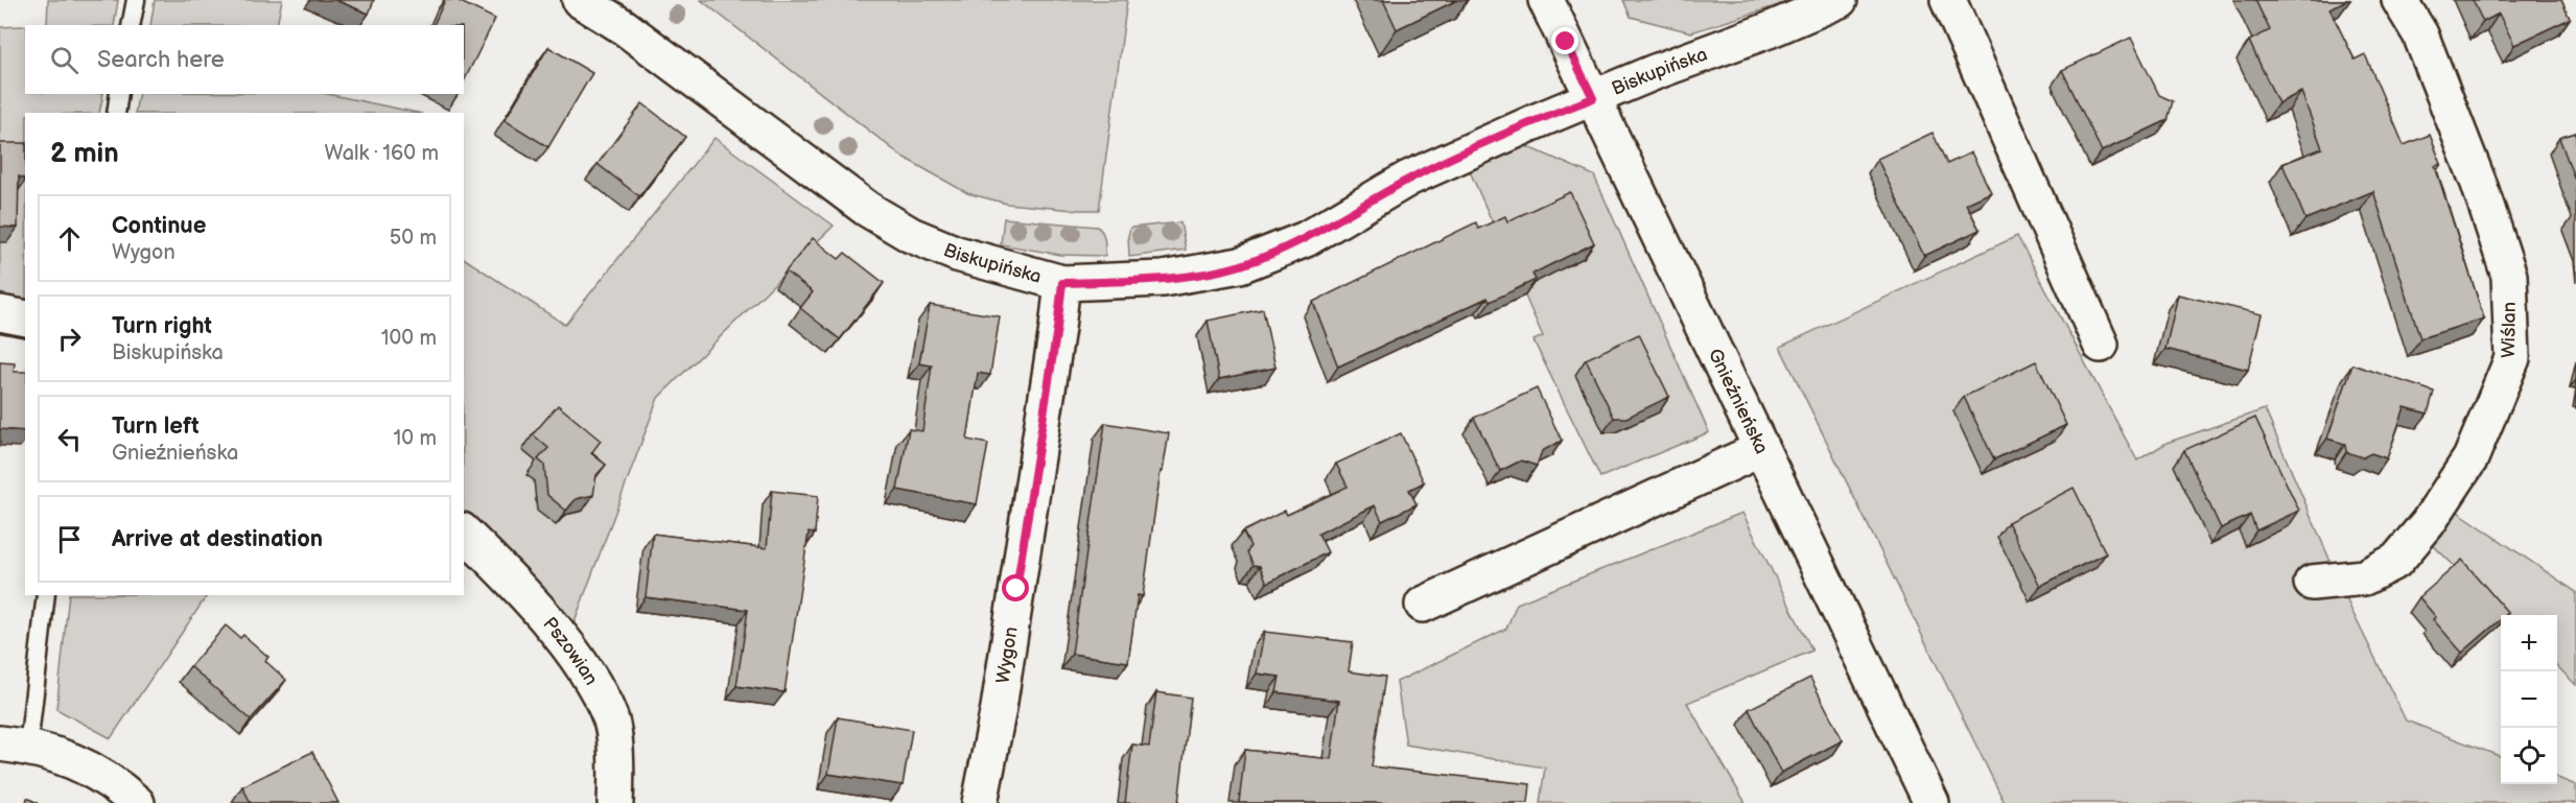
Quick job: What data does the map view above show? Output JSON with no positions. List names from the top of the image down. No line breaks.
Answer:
{"streets":{"street":["Biskupińska","Wiślan","Gnieźnieńska","Pszowian","Wygon"]},"crossings":[["Biskupińska","Gnieźnieńska"],["Biskupińska","Wygon"]],"page":{"search":"Search here","heading":["2 min","Walk · 160 m"],"list":[["Continue","Wygon","50 m"],["Turn right","Biskupińska","100 m"],["Turn left","Gnieźnieńska","10 m"],"Arrive at destination"],"map_buttons":["+","−"]}}
